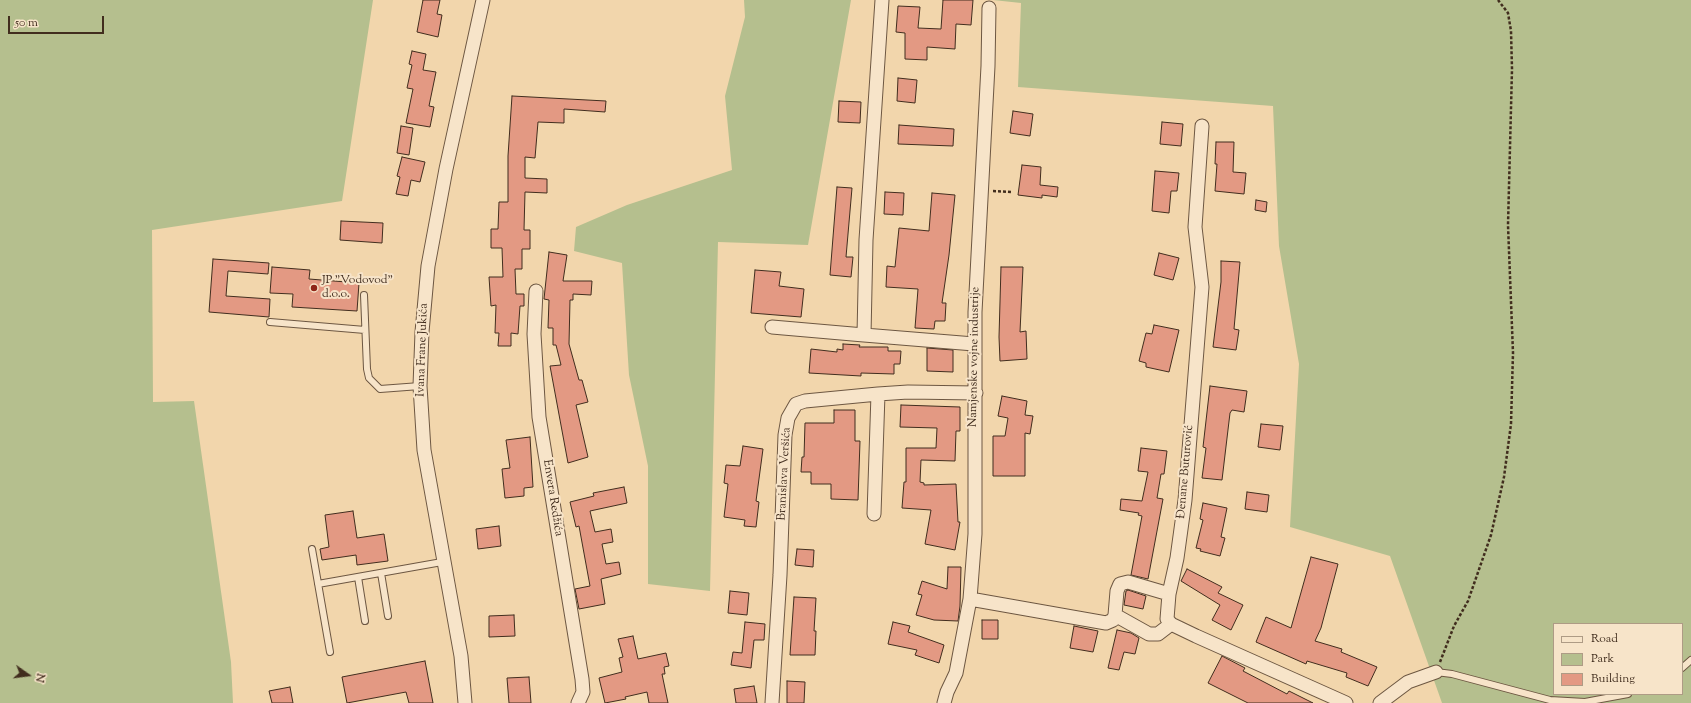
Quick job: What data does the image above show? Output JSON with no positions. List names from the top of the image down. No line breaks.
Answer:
{"streets":{"street":["Ivana Frane Jukića","Namjenske vojne industrije","Đenane Buturović","Branislava Veršića","Envera Redžića"]},"crossings":[["Namjenske vojne industrije","Branislava Veršića"]],"places":["JP \"Vodovod\" d.o.o."],"legend":["Road","Park","Building"],"scale_bar":"50 m","north":"right"}
